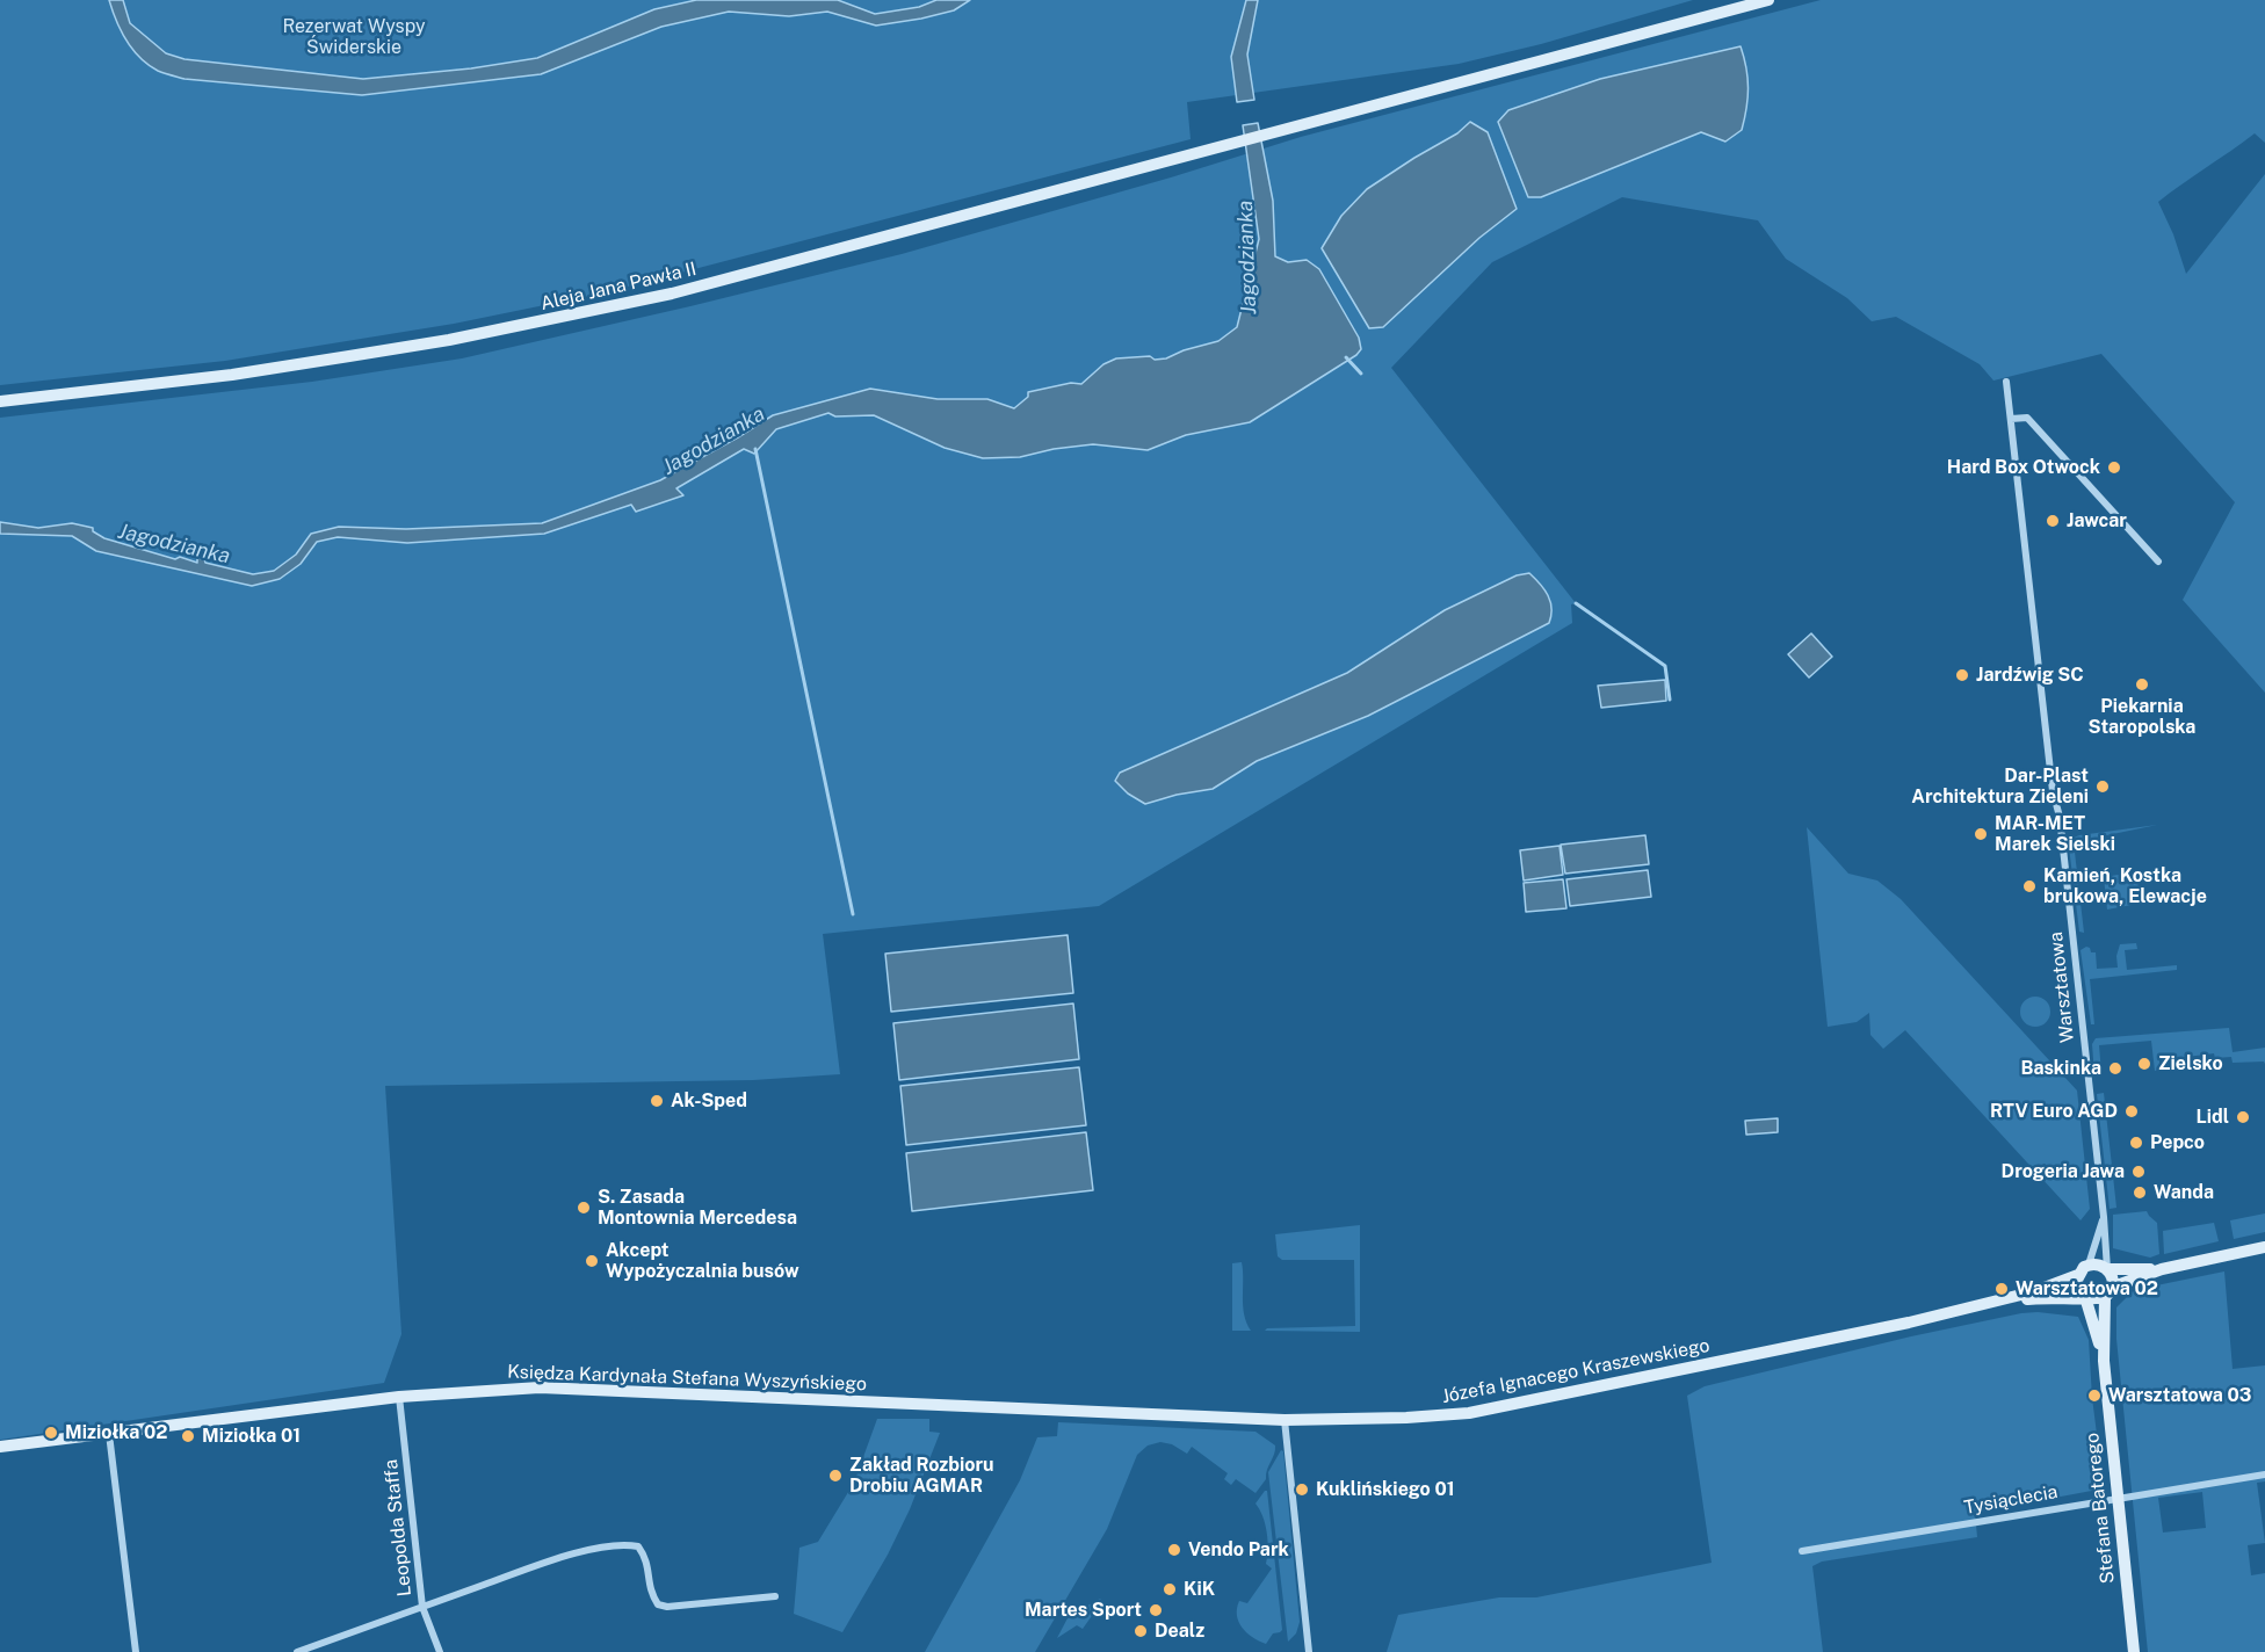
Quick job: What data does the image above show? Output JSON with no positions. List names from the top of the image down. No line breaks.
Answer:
{"streets":{"street":["Aleja Jana Pawła II","Warsztatowa","Józefa Ignacego Kraszewskiego","Księdza Kardynała Stefana Wyszyńskiego","Tysiąclecia","Stefana Batorego","Leopolda Staffa"]},"crossings":[["Warsztatowa","Józefa Ignacego Kraszewskiego"],["Warsztatowa","Stefana Batorego"],["Józefa Ignacego Kraszewskiego","Księdza Kardynała Stefana Wyszyńskiego"],["Józefa Ignacego Kraszewskiego","Stefana Batorego"],["Księdza Kardynała Stefana Wyszyńskiego","Leopolda Staffa"],["Tysiąclecia","Stefana Batorego"]],"water":["Jagodzianka"],"parks":["Rezerwat Wyspy Świderskie"],"places":["Hard Box Otwock","Jawcar","Jardźwig SC","Piekarnia Staropolska","Dar-Plast Architektura Zieleni","MAR-MET Marek Sielski","Kamień, Kostka brukowa, Elewacje","Zielsko","Baskinka","Ak-Sped","RTV Euro AGD","Lidl","Pepco","Drogeria Jawa","Wanda","S. Zasada Montownia Mercedesa","Akcept Wypożyczalnia busów","Warsztatowa 02","Warsztatowa 03","Miziołka 02","Miziołka 01","Zakład Rozbioru Drobiu AGMAR","Kuklińskiego 01","Vendo Park","KiK","Martes Sport","Dealz"]}
